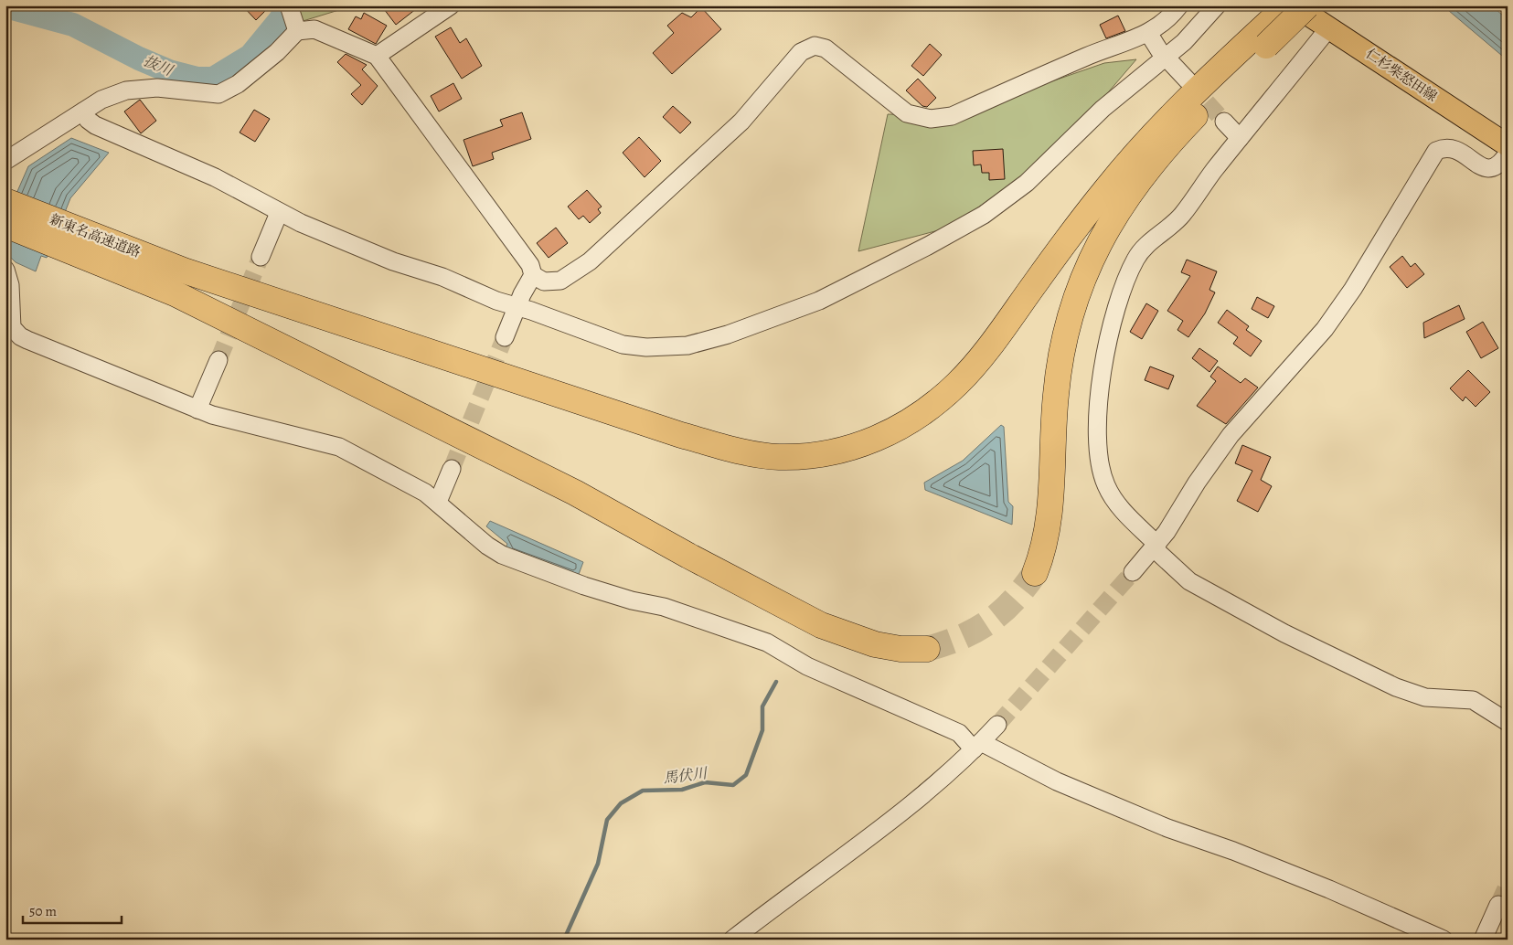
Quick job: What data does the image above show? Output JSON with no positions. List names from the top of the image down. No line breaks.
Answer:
{"streets":{"highway":["新東名高速道路"],"main road":["仁杉柴怒田線"]},"water":["抜川","馬伏川"],"scale_bar":"50 m"}
